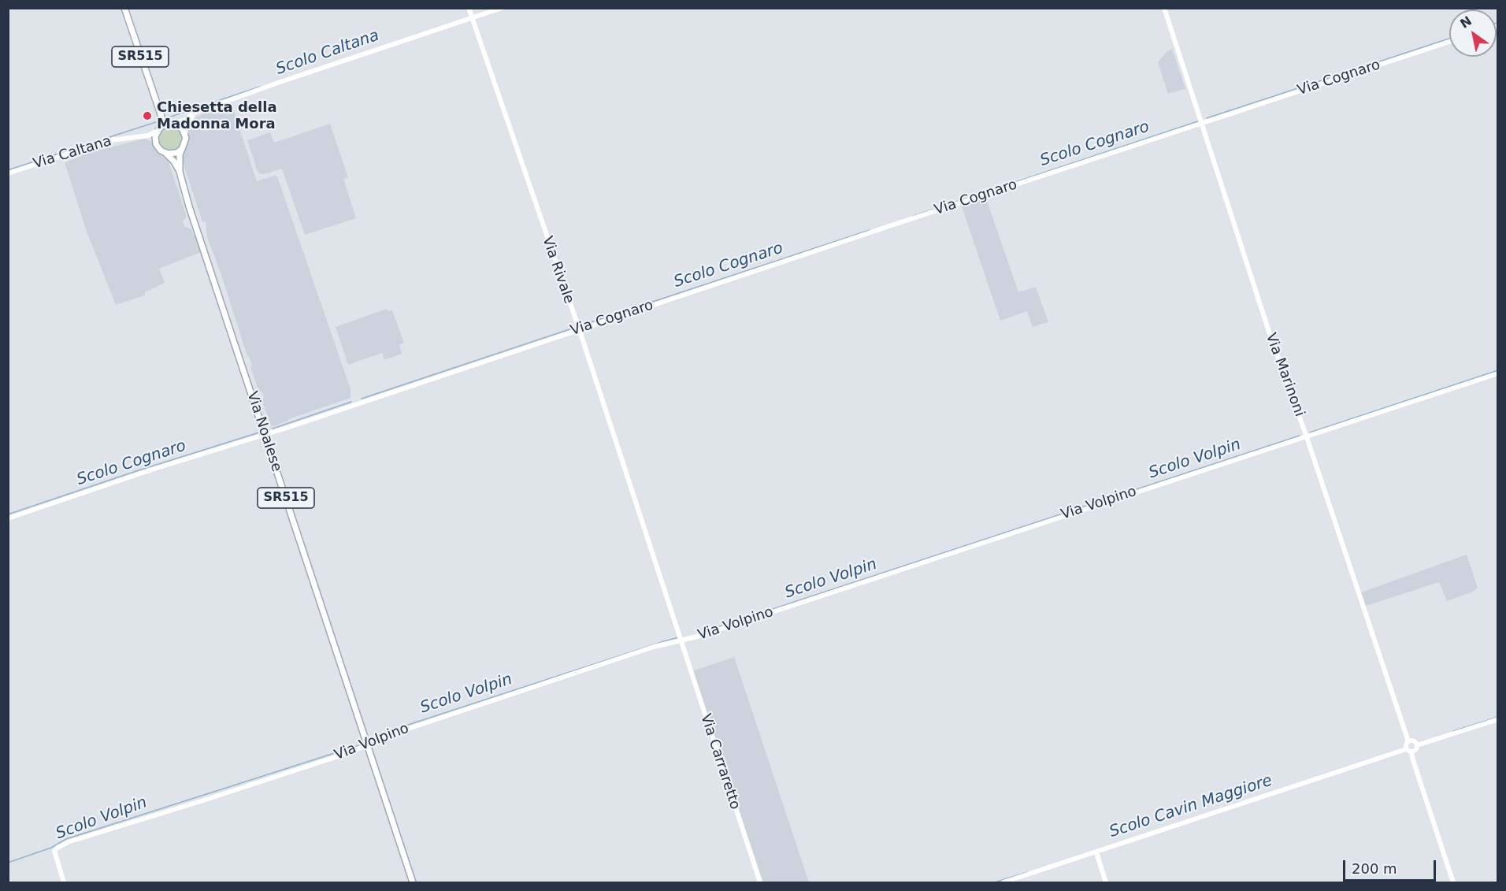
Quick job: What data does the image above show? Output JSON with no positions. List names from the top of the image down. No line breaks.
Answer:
{"streets":{"main road":["SR515","Via Noalese"],"street":["Via Cognaro","Via Caltana","Via Rivale","Via Marinoni","Via Volpino","Via Carraretto"]},"crossings":[["SR515","Via Caltana"],["SR515","Via Noalese"],["Via Cognaro","Via Rivale"],["Via Cognaro","Via Marinoni"],["Via Cognaro","Via Noalese"],["Via Caltana","Via Noalese"],["Via Rivale","Via Volpino"],["Via Rivale","Via Carraretto"],["Via Marinoni","Via Volpino"],["Via Noalese","Via Volpino"],["Via Volpino","Via Carraretto"]],"water":["Scolo Caltana","Scolo Cognaro","Scolo Volpin","Scolo Cavin Maggiore"],"places":["Chiesetta della Madonna Mora"],"scale_bar":"200 m","north":"top left"}
